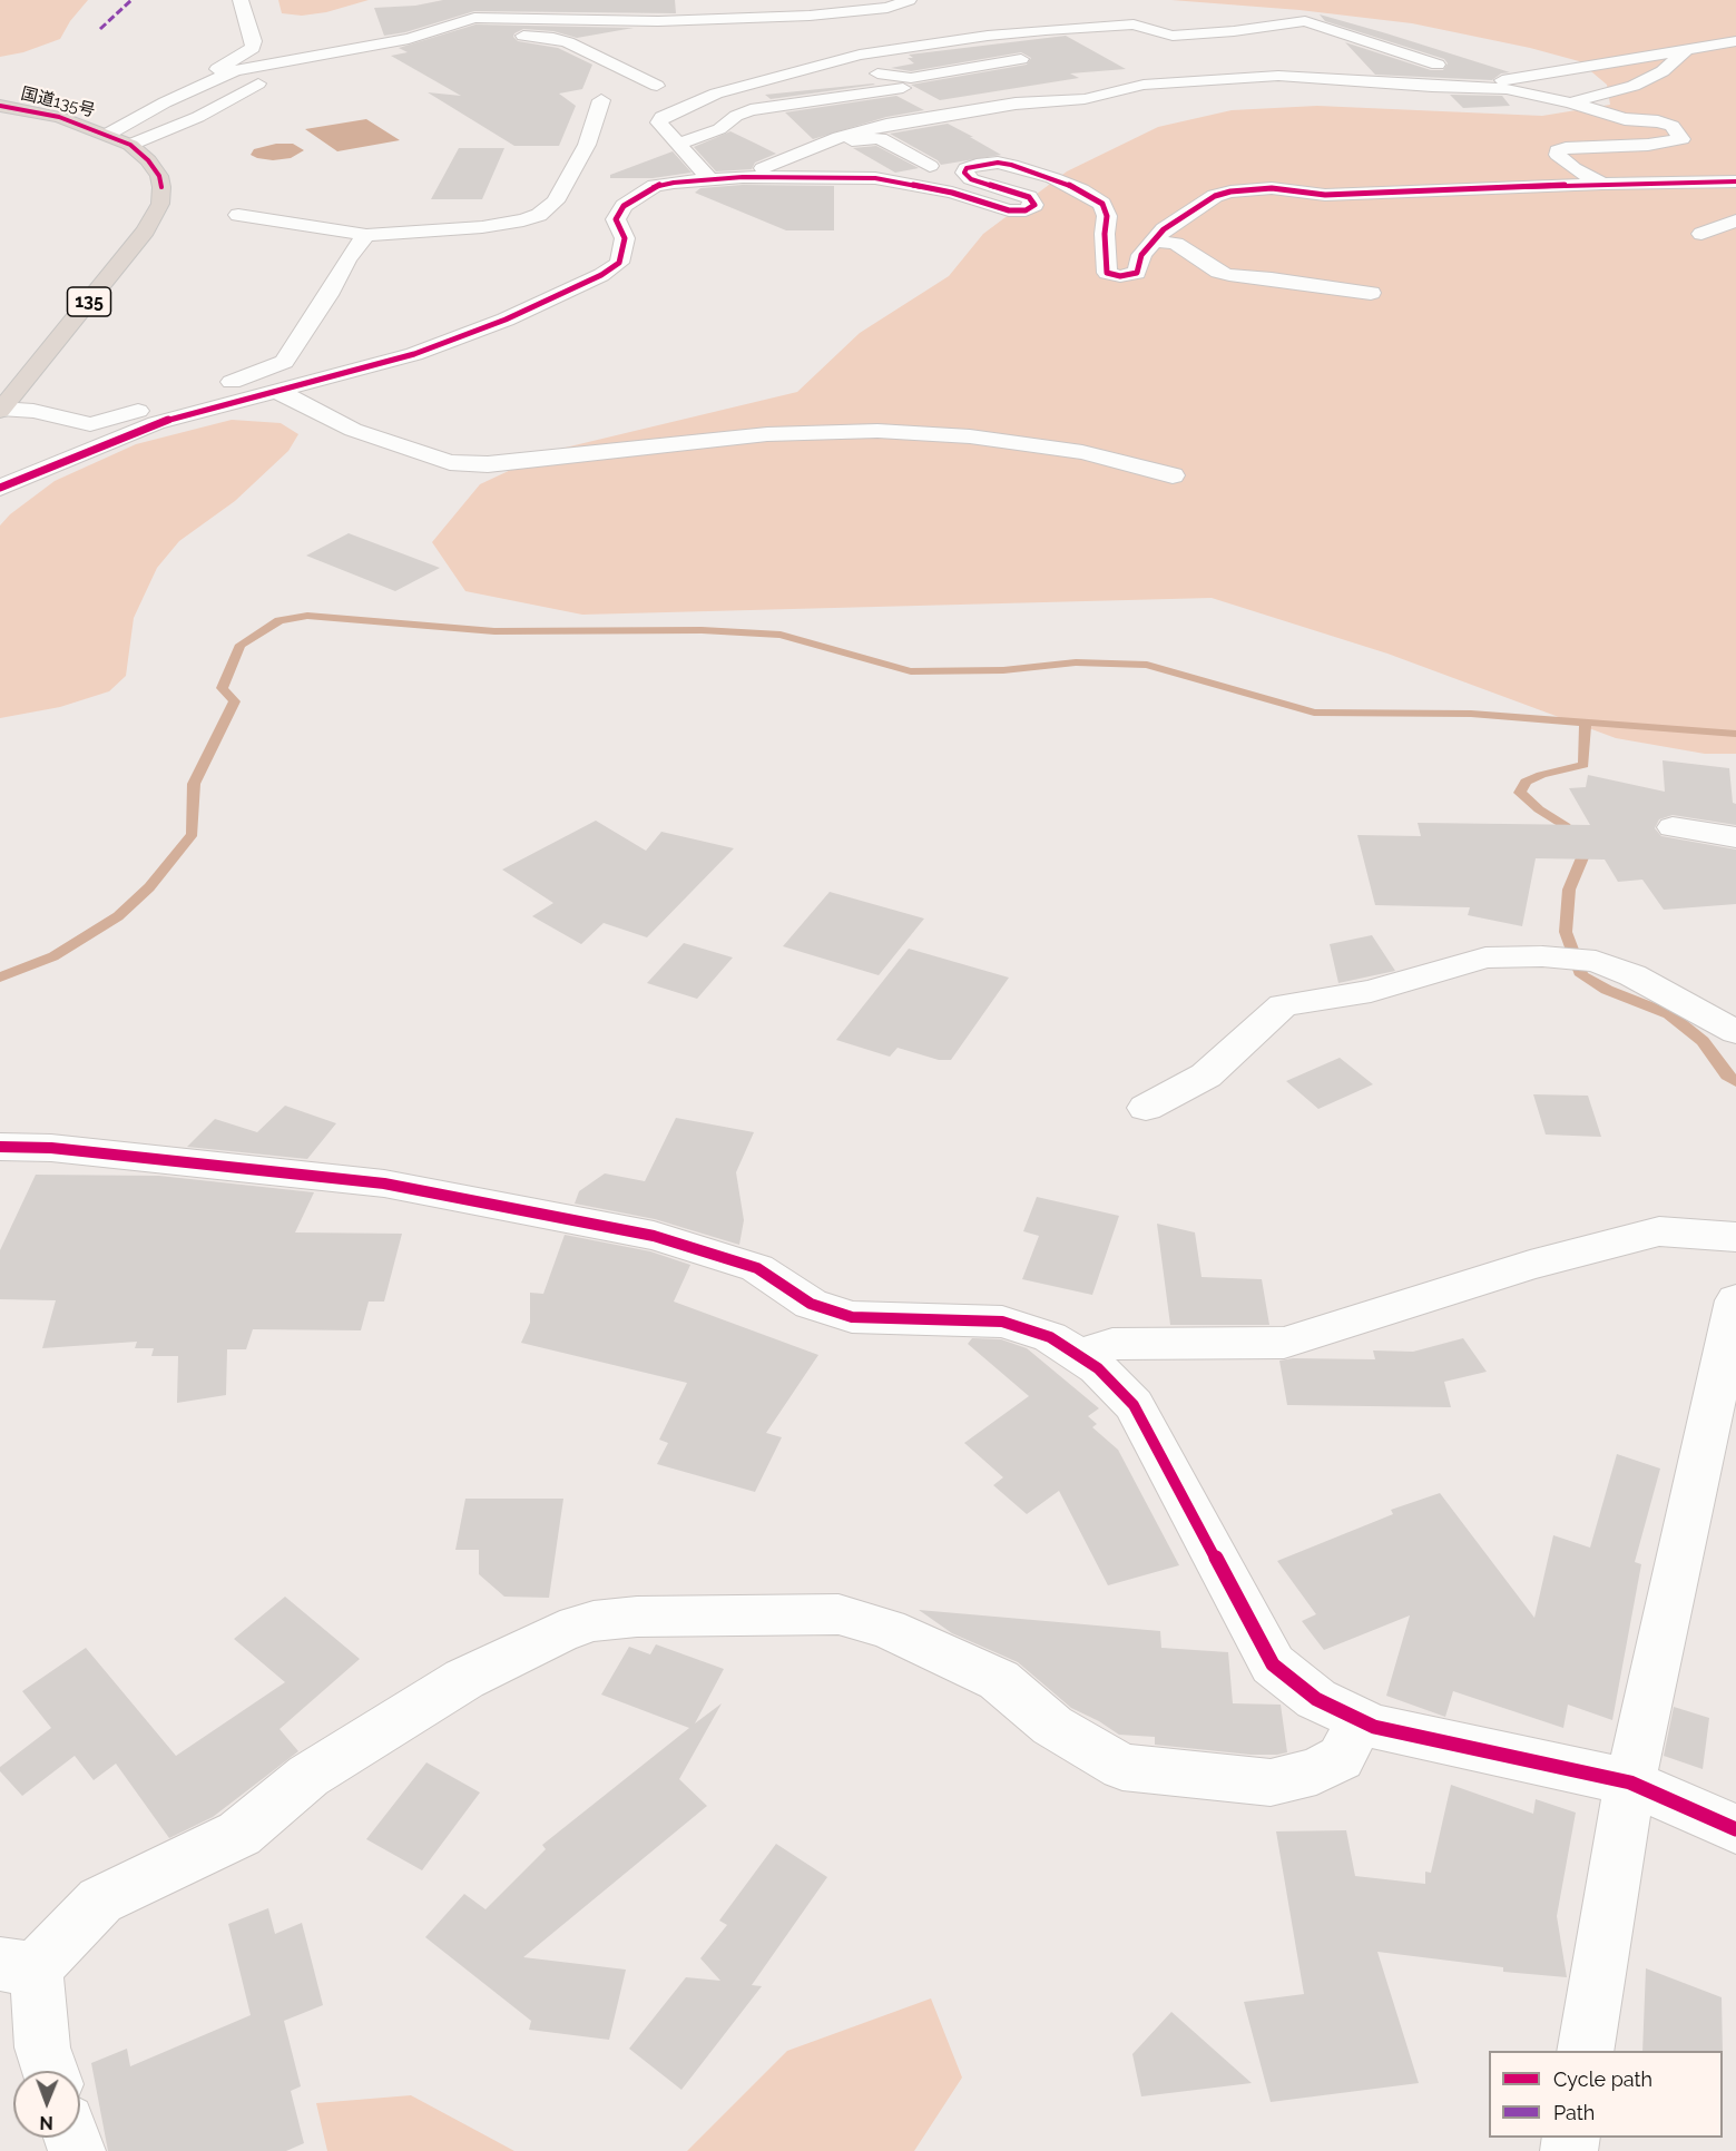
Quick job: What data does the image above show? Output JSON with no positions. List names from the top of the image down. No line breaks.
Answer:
{"streets":{"highway":["国道135号","135"]},"legend":["Cycle path","Path"],"north":"bottom"}
